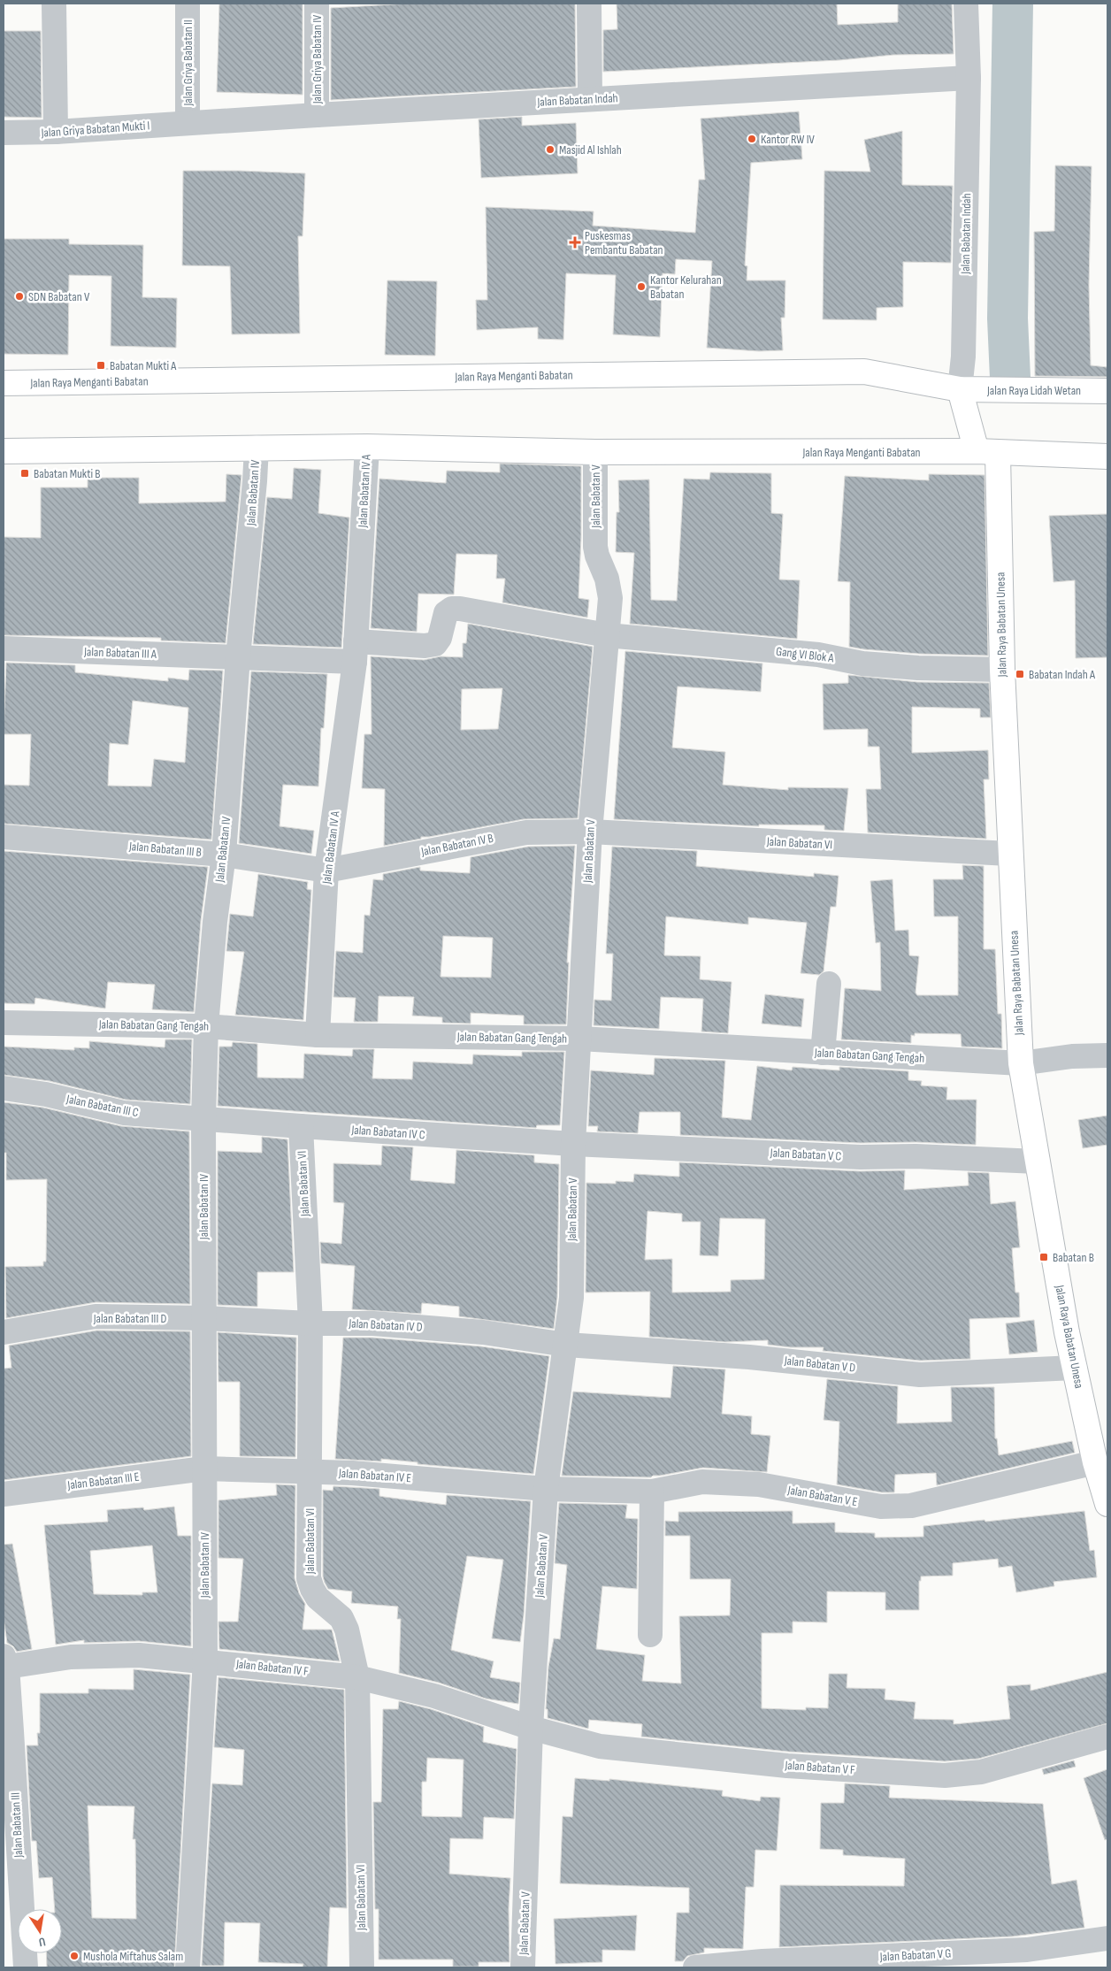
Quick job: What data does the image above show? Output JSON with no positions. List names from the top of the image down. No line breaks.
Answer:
{"streets":{"main road":["Jalan Raya Menganti Babatan","Jalan Raya Lidah Wetan","Jalan Raya Babatan Unesa"],"street":["Jalan Griya Babatan IV","Jalan Griya Babatan II","Jalan Babatan Indah","Jalan Griya Babatan Mukti I","Jalan Babatan IV A","Jalan Babatan IV","Jalan Babatan V","Jalan Babatan III A","Gang VI Blok A","Jalan Babatan VI","Jalan Babatan IV B","Jalan Babatan III B","Jalan Babatan Gang Tengah","Jalan Babatan III C","Jalan Babatan IV C","Jalan Babatan V C","Jalan Babatan III D","Jalan Babatan IV D","Jalan Babatan V D","Jalan Babatan IV E","Jalan Babatan III E","Jalan Babatan V E","Jalan Babatan IV F","Jalan Babatan V F","Jalan Babatan III","Jalan Babatan V G"]},"crossings":[["Jalan Griya Babatan IV","Jalan Babatan Indah"],["Jalan Griya Babatan II","Jalan Babatan Indah"],["Jalan Griya Babatan II","Jalan Griya Babatan Mukti I"],["Jalan Babatan Indah","Jalan Griya Babatan Mukti I"],["Jalan Babatan Indah","Jalan Raya Menganti Babatan"],["Jalan Babatan Indah","Jalan Raya Lidah Wetan"],["Jalan Raya Menganti Babatan","Jalan Raya Lidah Wetan"],["Jalan Raya Menganti Babatan","Jalan Babatan IV A"],["Jalan Raya Menganti Babatan","Jalan Babatan IV"],["Jalan Raya Menganti Babatan","Jalan Babatan V"],["Jalan Raya Menganti Babatan","Jalan Raya Babatan Unesa"],["Jalan Babatan IV A","Jalan Babatan IV B"],["Jalan Babatan IV A","Jalan Babatan III B"],["Jalan Babatan IV A","Jalan Babatan Gang Tengah"],["Jalan Babatan IV","Jalan Babatan III A"],["Jalan Babatan IV","Jalan Babatan III B"],["Jalan Babatan IV","Jalan Babatan Gang Tengah"],["Jalan Babatan IV","Jalan Babatan III C"],["Jalan Babatan IV","Jalan Babatan IV C"],["Jalan Babatan IV","Jalan Babatan III D"],["Jalan Babatan IV","Jalan Babatan IV D"],["Jalan Babatan IV","Jalan Babatan IV E"],["Jalan Babatan IV","Jalan Babatan III E"],["Jalan Babatan IV","Jalan Babatan IV F"],["Jalan Babatan V","Gang VI Blok A"],["Jalan Babatan V","Jalan Babatan VI"],["Jalan Babatan V","Jalan Babatan IV B"],["Jalan Babatan V","Jalan Babatan Gang Tengah"],["Jalan Babatan V","Jalan Babatan IV C"],["Jalan Babatan V","Jalan Babatan V C"],["Jalan Babatan V","Jalan Babatan IV D"],["Jalan Babatan V","Jalan Babatan V D"],["Jalan Babatan V","Jalan Babatan IV E"],["Jalan Babatan V","Jalan Babatan V E"],["Jalan Babatan V","Jalan Babatan IV F"],["Jalan Babatan V","Jalan Babatan V F"],["Jalan Raya Babatan Unesa","Gang VI Blok A"],["Jalan Raya Babatan Unesa","Jalan Babatan VI"],["Jalan Raya Babatan Unesa","Jalan Babatan Gang Tengah"],["Jalan Raya Babatan Unesa","Jalan Babatan V C"],["Jalan Raya Babatan Unesa","Jalan Babatan V D"],["Jalan Raya Babatan Unesa","Jalan Babatan V E"],["Jalan Babatan VI","Jalan Babatan IV B"],["Jalan Babatan VI","Jalan Babatan IV C"],["Jalan Babatan VI","Jalan Babatan IV D"],["Jalan Babatan VI","Jalan Babatan IV E"],["Jalan Babatan VI","Jalan Babatan IV F"],["Jalan Babatan IV B","Jalan Babatan III B"],["Jalan Babatan III C","Jalan Babatan IV C"],["Jalan Babatan IV C","Jalan Babatan V C"],["Jalan Babatan III D","Jalan Babatan IV D"],["Jalan Babatan IV D","Jalan Babatan V D"],["Jalan Babatan IV E","Jalan Babatan III E"],["Jalan Babatan IV E","Jalan Babatan V E"],["Jalan Babatan IV F","Jalan Babatan V F"],["Jalan Babatan IV F","Jalan Babatan III"]],"places":{"other":["Kantor RW IV","Masjid Al Ishlah","Kantor Kelurahan Babatan","SDN Babatan V","Mushola Miftahus Salam"],"health":["Puskesmas Pembantu Babatan"],"transit":["Babatan Mukti A","Babatan Mukti B","Babatan Indah A","Babatan B"]},"north":"bottom"}
